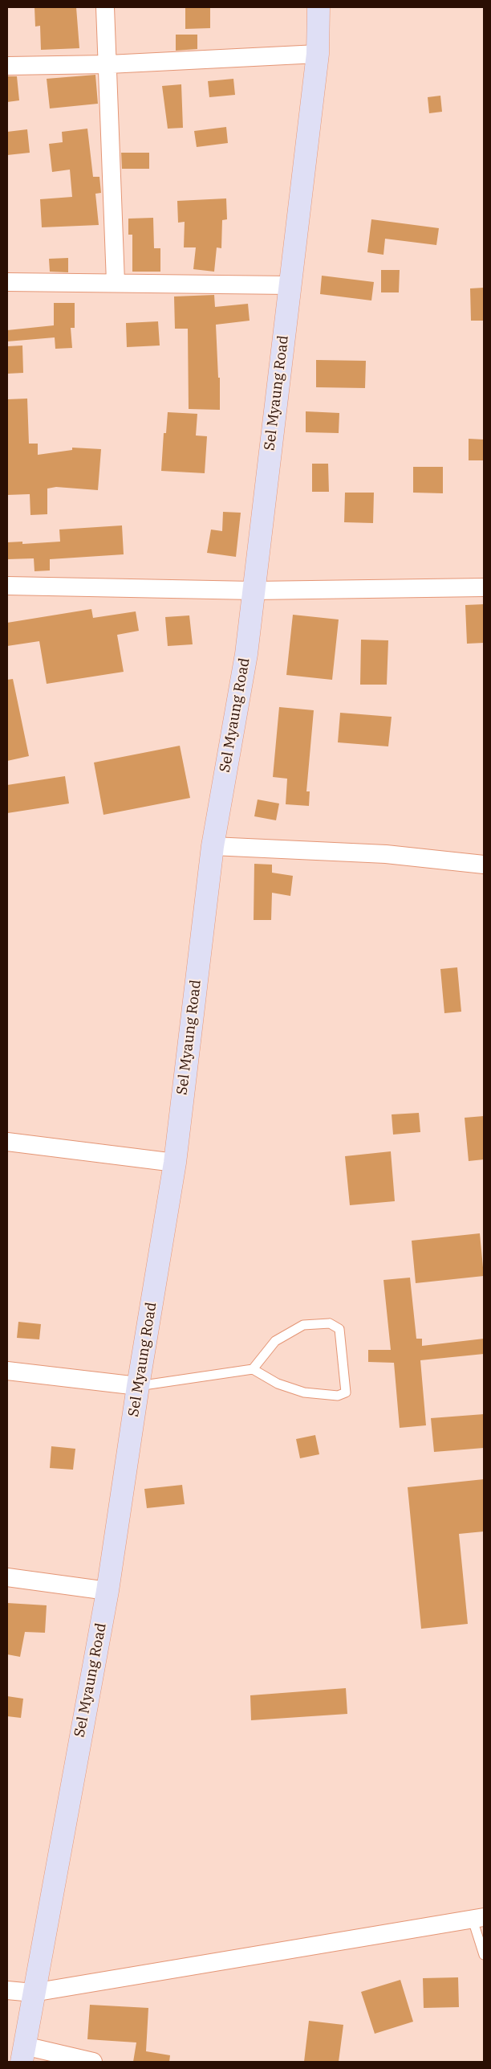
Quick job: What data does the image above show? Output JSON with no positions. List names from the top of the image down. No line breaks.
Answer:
{"streets":{"main road":["Sel Myaung Road"]}}
